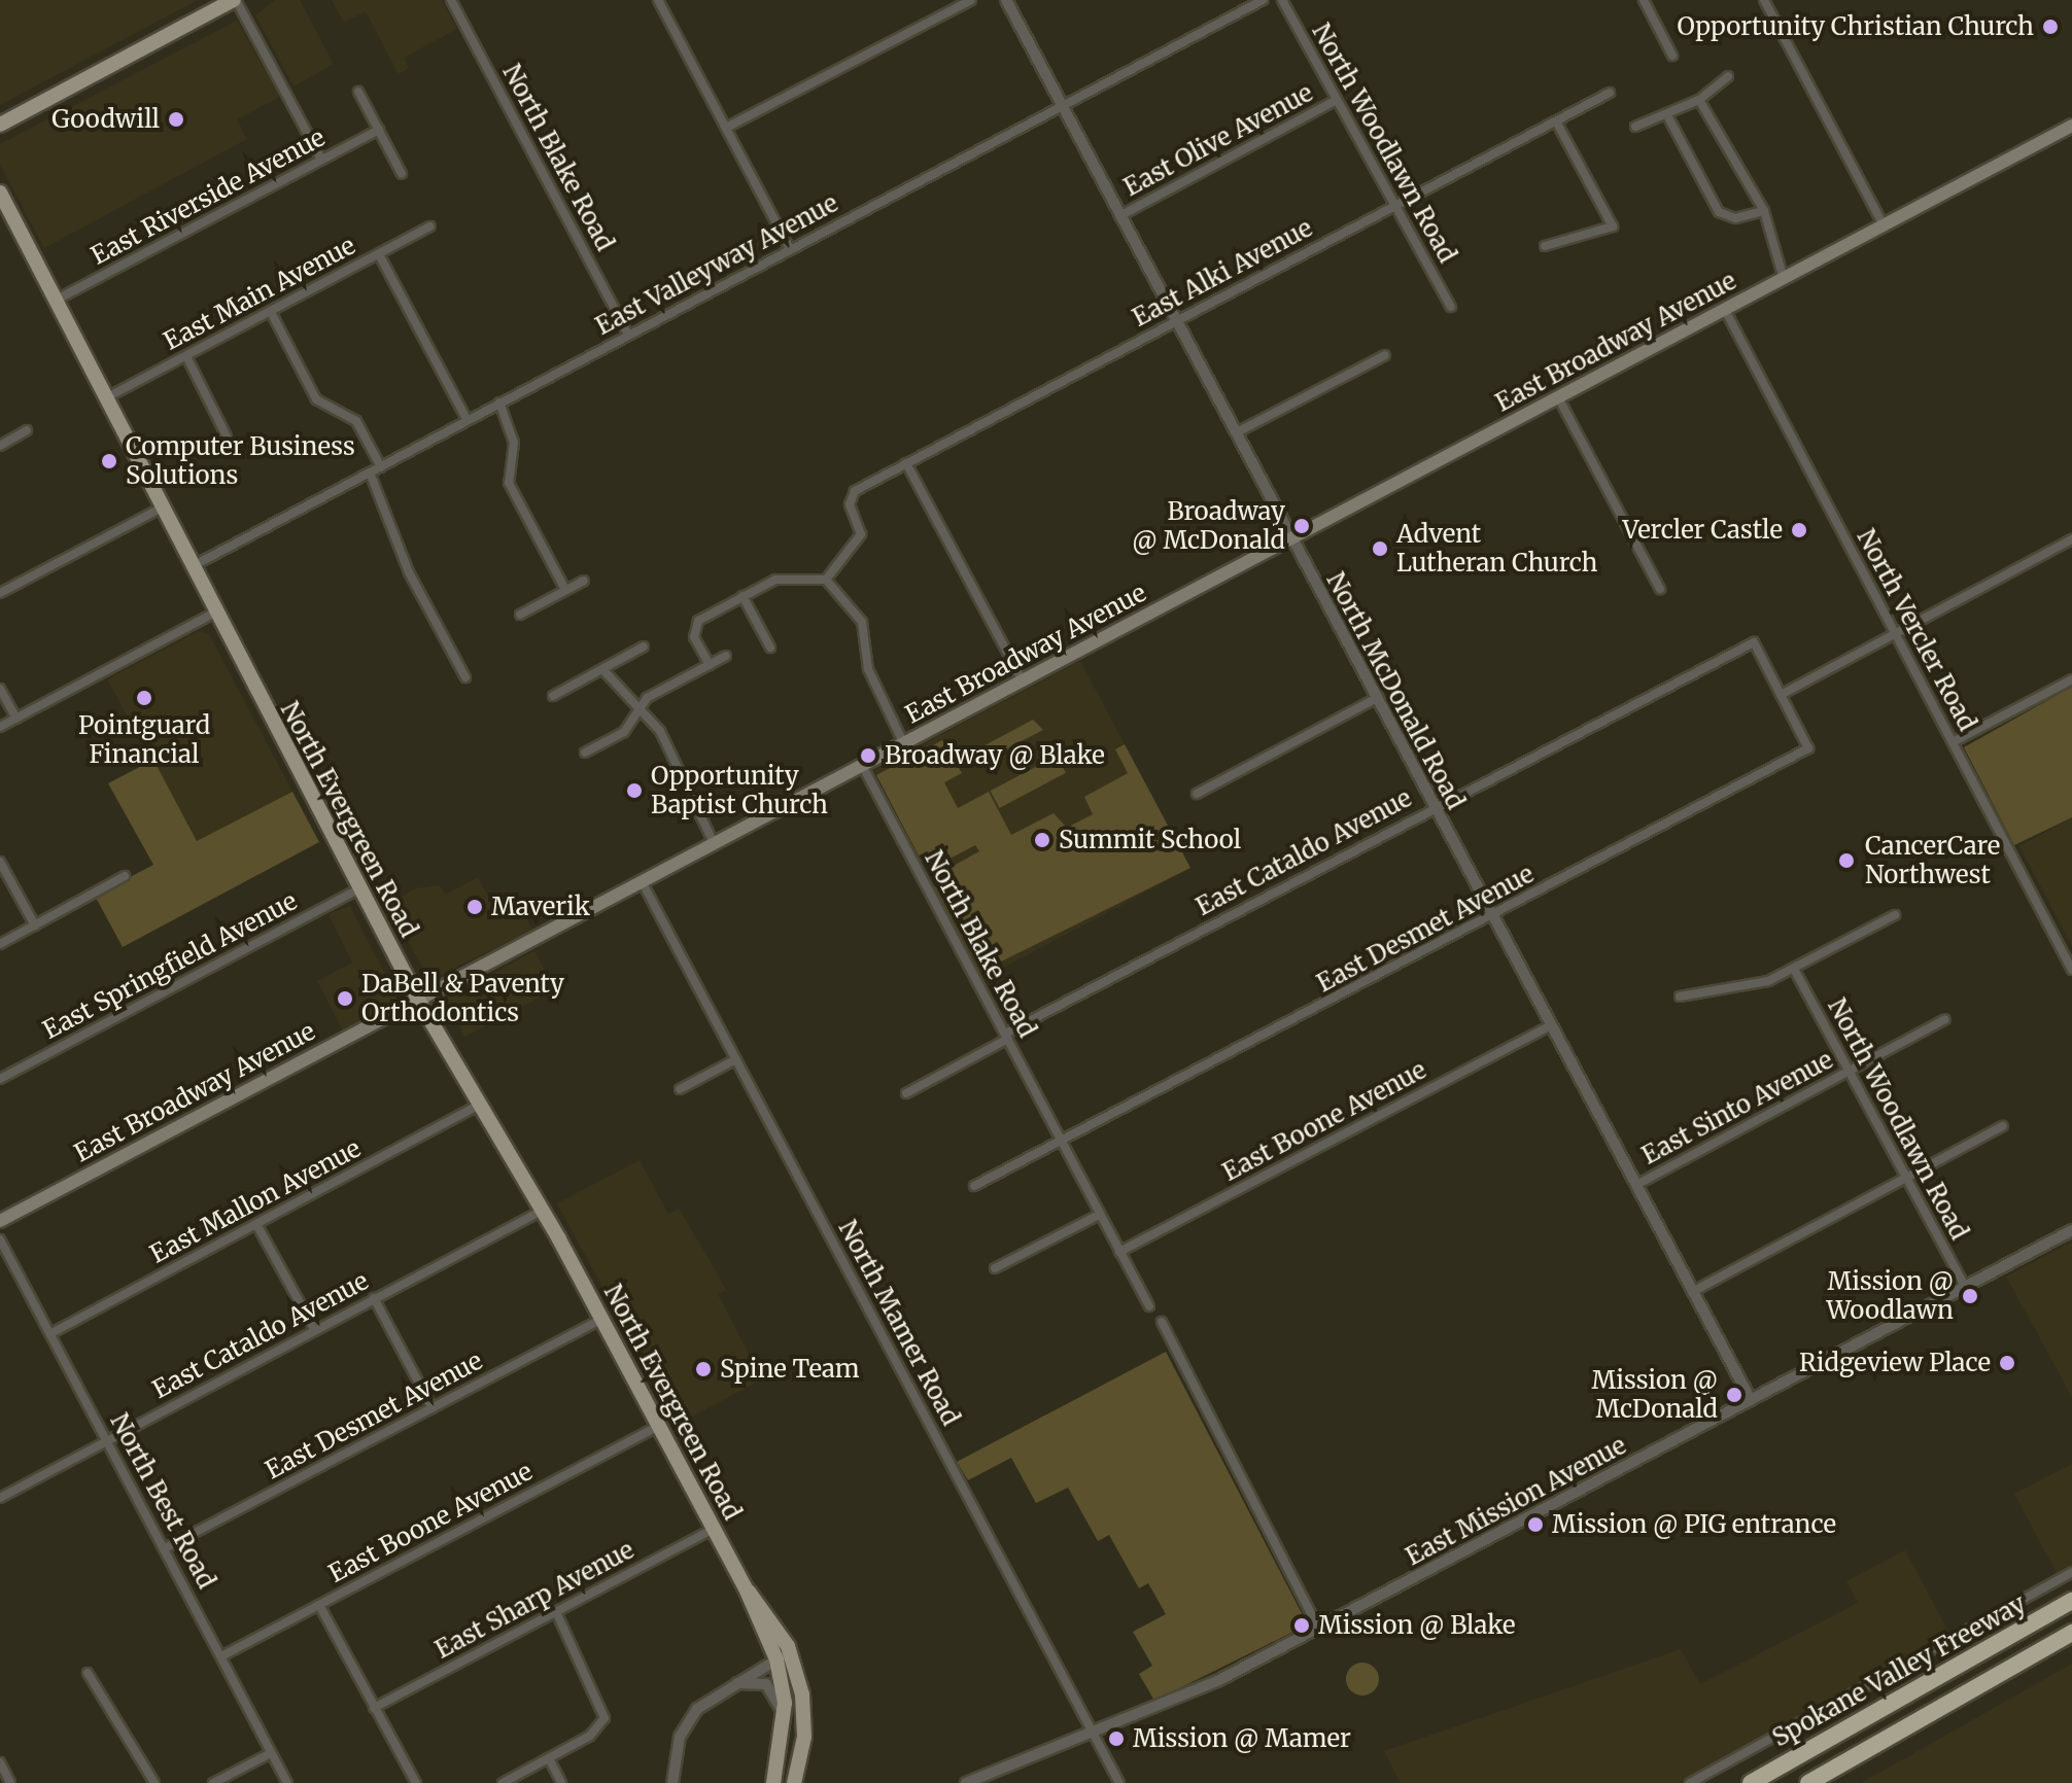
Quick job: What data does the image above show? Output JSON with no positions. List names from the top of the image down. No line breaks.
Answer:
{"streets":{"highway":["Spokane Valley Freeway"],"main road":["East Broadway Avenue","North Evergreen Road"],"street":["East Olive Avenue","North Woodlawn Road","North Blake Road","East Riverside Avenue","East Valleyway Avenue","East Alki Avenue","East Main Avenue","North Vercler Road","North McDonald Road","East Cataldo Avenue","East Desmet Avenue","East Springfield Avenue","East Sinto Avenue","East Boone Avenue","East Mallon Avenue","North Mamer Road","North Best Road","East Mission Avenue","East Sharp Avenue"]},"crossings":[["East Olive Avenue","North Woodlawn Road"],["East Olive Avenue","North McDonald Road"],["North Woodlawn Road","East Alki Avenue"],["North Woodlawn Road","East Sinto Avenue"],["North Woodlawn Road","East Mission Avenue"],["North Blake Road","East Valleyway Avenue"],["North Blake Road","East Broadway Avenue"],["North Blake Road","East Cataldo Avenue"],["North Blake Road","East Desmet Avenue"],["North Blake Road","East Boone Avenue"],["East Riverside Avenue","North Evergreen Road"],["East Valleyway Avenue","North McDonald Road"],["East Valleyway Avenue","North Evergreen Road"],["East Alki Avenue","North McDonald Road"],["East Main Avenue","North Evergreen Road"],["East Broadway Avenue","North Vercler Road"],["East Broadway Avenue","North McDonald Road"],["East Broadway Avenue","North Evergreen Road"],["East Broadway Avenue","North Mamer Road"],["North McDonald Road","East Cataldo Avenue"],["North McDonald Road","East Desmet Avenue"],["North McDonald Road","East Sinto Avenue"],["North McDonald Road","East Boone Avenue"],["North McDonald Road","East Mission Avenue"],["North Evergreen Road","East Cataldo Avenue"],["North Evergreen Road","East Desmet Avenue"],["North Evergreen Road","East Springfield Avenue"],["North Evergreen Road","East Boone Avenue"],["North Evergreen Road","East Mallon Avenue"],["North Evergreen Road","East Sharp Avenue"],["East Cataldo Avenue","East Desmet Avenue"],["East Cataldo Avenue","North Best Road"],["East Desmet Avenue","North Best Road"],["East Boone Avenue","North Best Road"],["East Mallon Avenue","North Best Road"],["North Mamer Road","East Mission Avenue"]],"places":["Opportunity Christian Church","Goodwill","Computer Business Solutions","Broadway @ McDonald","Vercler Castle","Advent Lutheran Church","Pointguard Financial","Broadway @ Blake","Opportunity Baptist Church","Summit School","CancerCare Northwest","Maverik","DaBell & Paventy Orthodontics","Mission @ Woodlawn","Ridgeview Place","Spine Team","Mission @ McDonald","Mission @ PIG entrance","Mission @ Blake","Mission @ Mamer"]}
